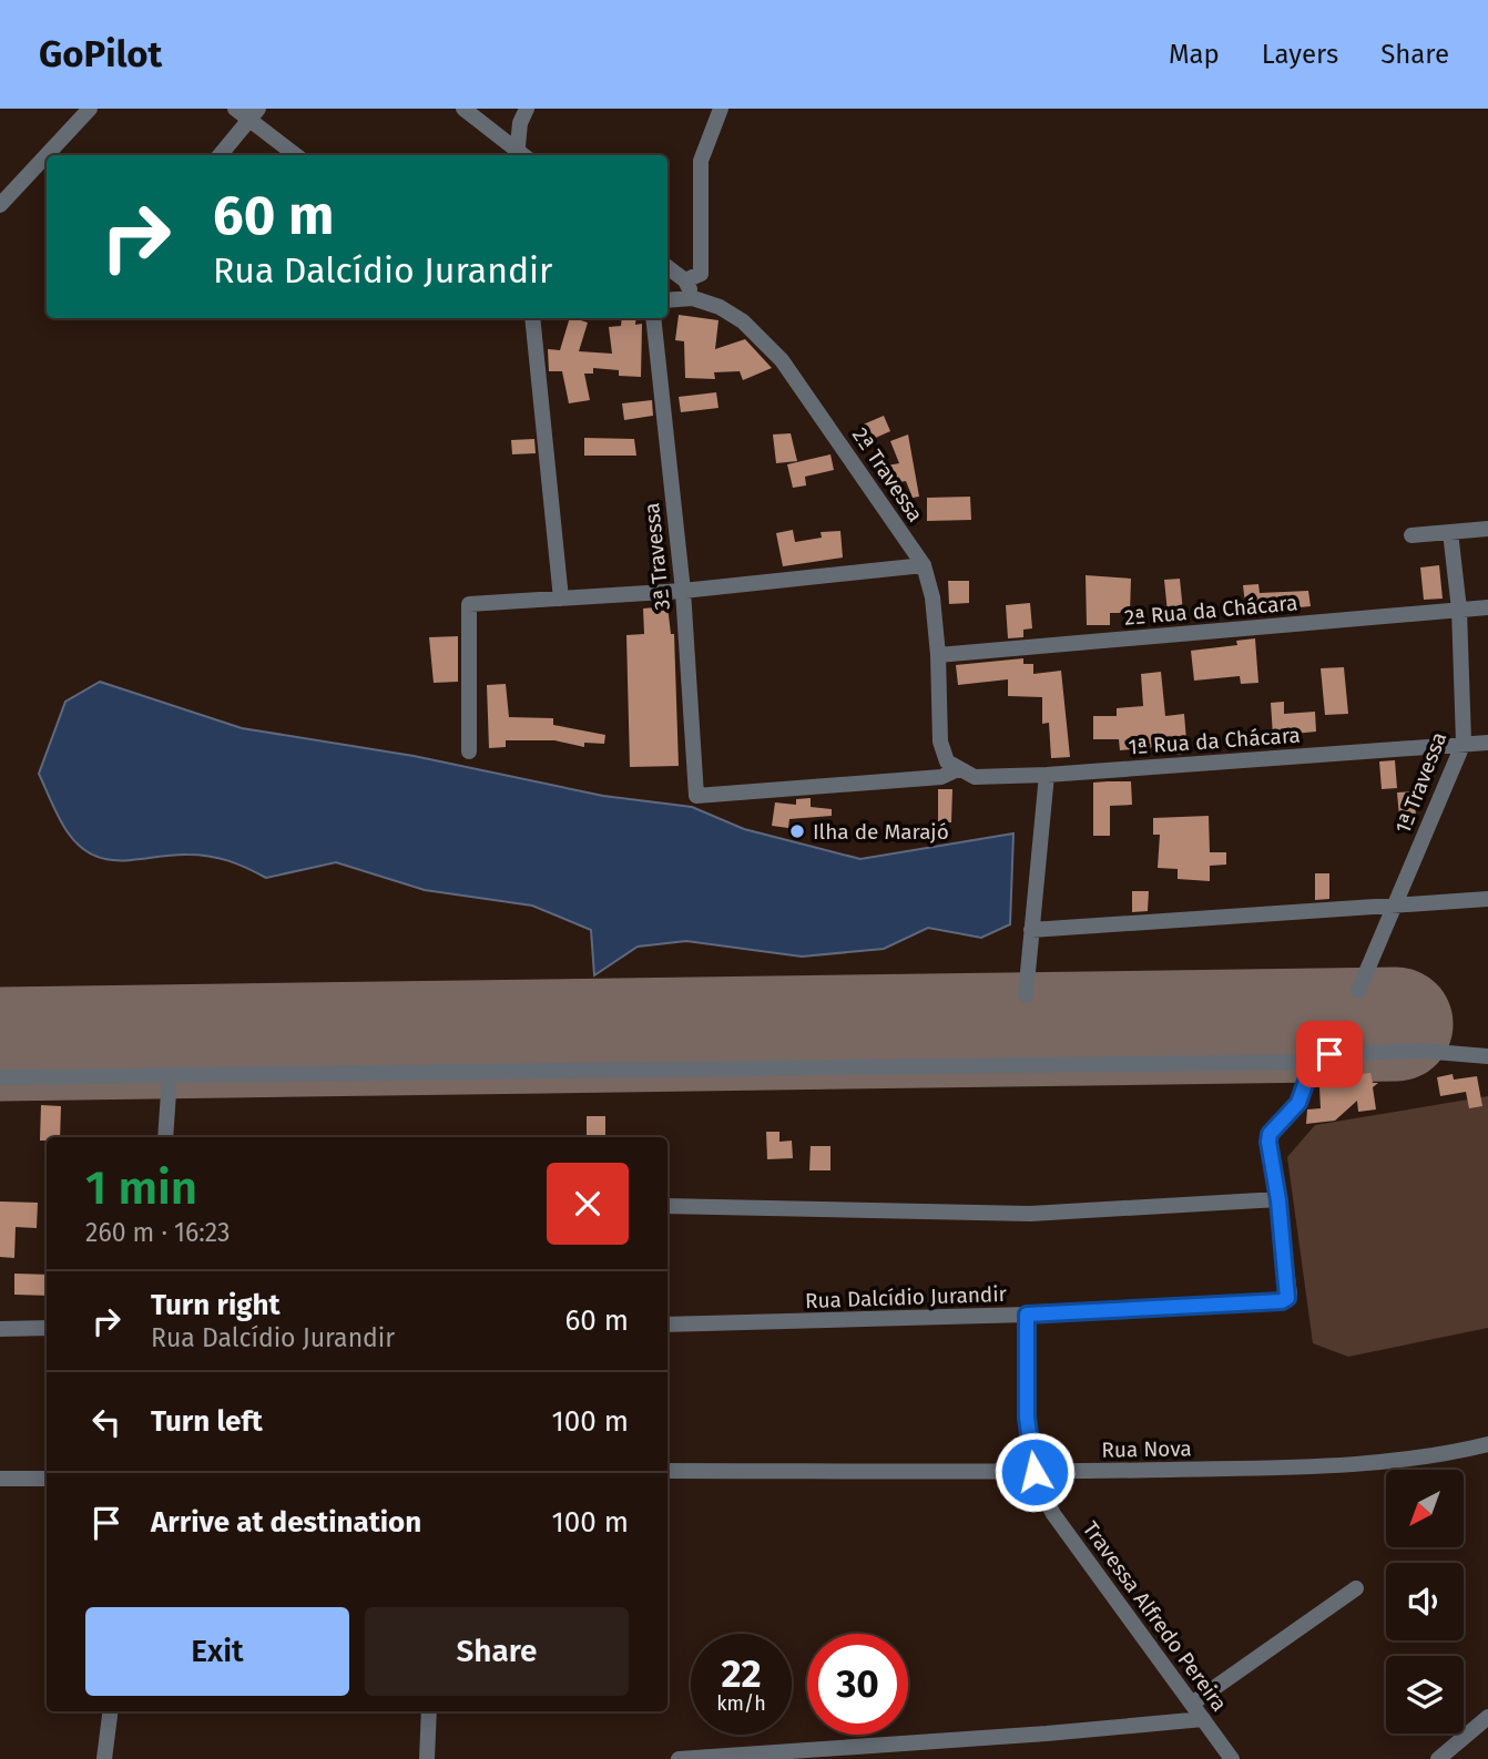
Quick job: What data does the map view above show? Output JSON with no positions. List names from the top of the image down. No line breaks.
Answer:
{"streets":{"street":["2ª Travessa","3ª Travessa","2ª Rua da Chácara","1ª Rua da Chácara","1ª Travessa","Rua Dalcídio Jurandir","Rua Nova","Travessa Alfredo Pereira"]},"crossings":[["2ª Travessa","3ª Travessa"],["2ª Travessa","2ª Rua da Chácara"],["2ª Travessa","1ª Rua da Chácara"],["3ª Travessa","1ª Rua da Chácara"],["2ª Rua da Chácara","1ª Travessa"],["1ª Rua da Chácara","1ª Travessa"],["Rua Dalcídio Jurandir","Travessa Alfredo Pereira"],["Rua Nova","Travessa Alfredo Pereira"]],"places":["Ilha de Marajó"],"north":"bottom left","page":{"header":"GoPilot","nav":["Map","Layers","Share"],"turn":["60 m","Rua Dalcídio Jurandir"],"heading":["1 min","260 m · 16:23"],"list":[{"name":"Turn right","note":"Rua Dalcídio Jurandir","value":"60 m"},{"name":"Turn left","value":"100 m"},{"name":"Arrive at destination","value":"100 m"}],"buttons":["Exit","Share"],"speed":"22 km/h","limit":"30"}}
